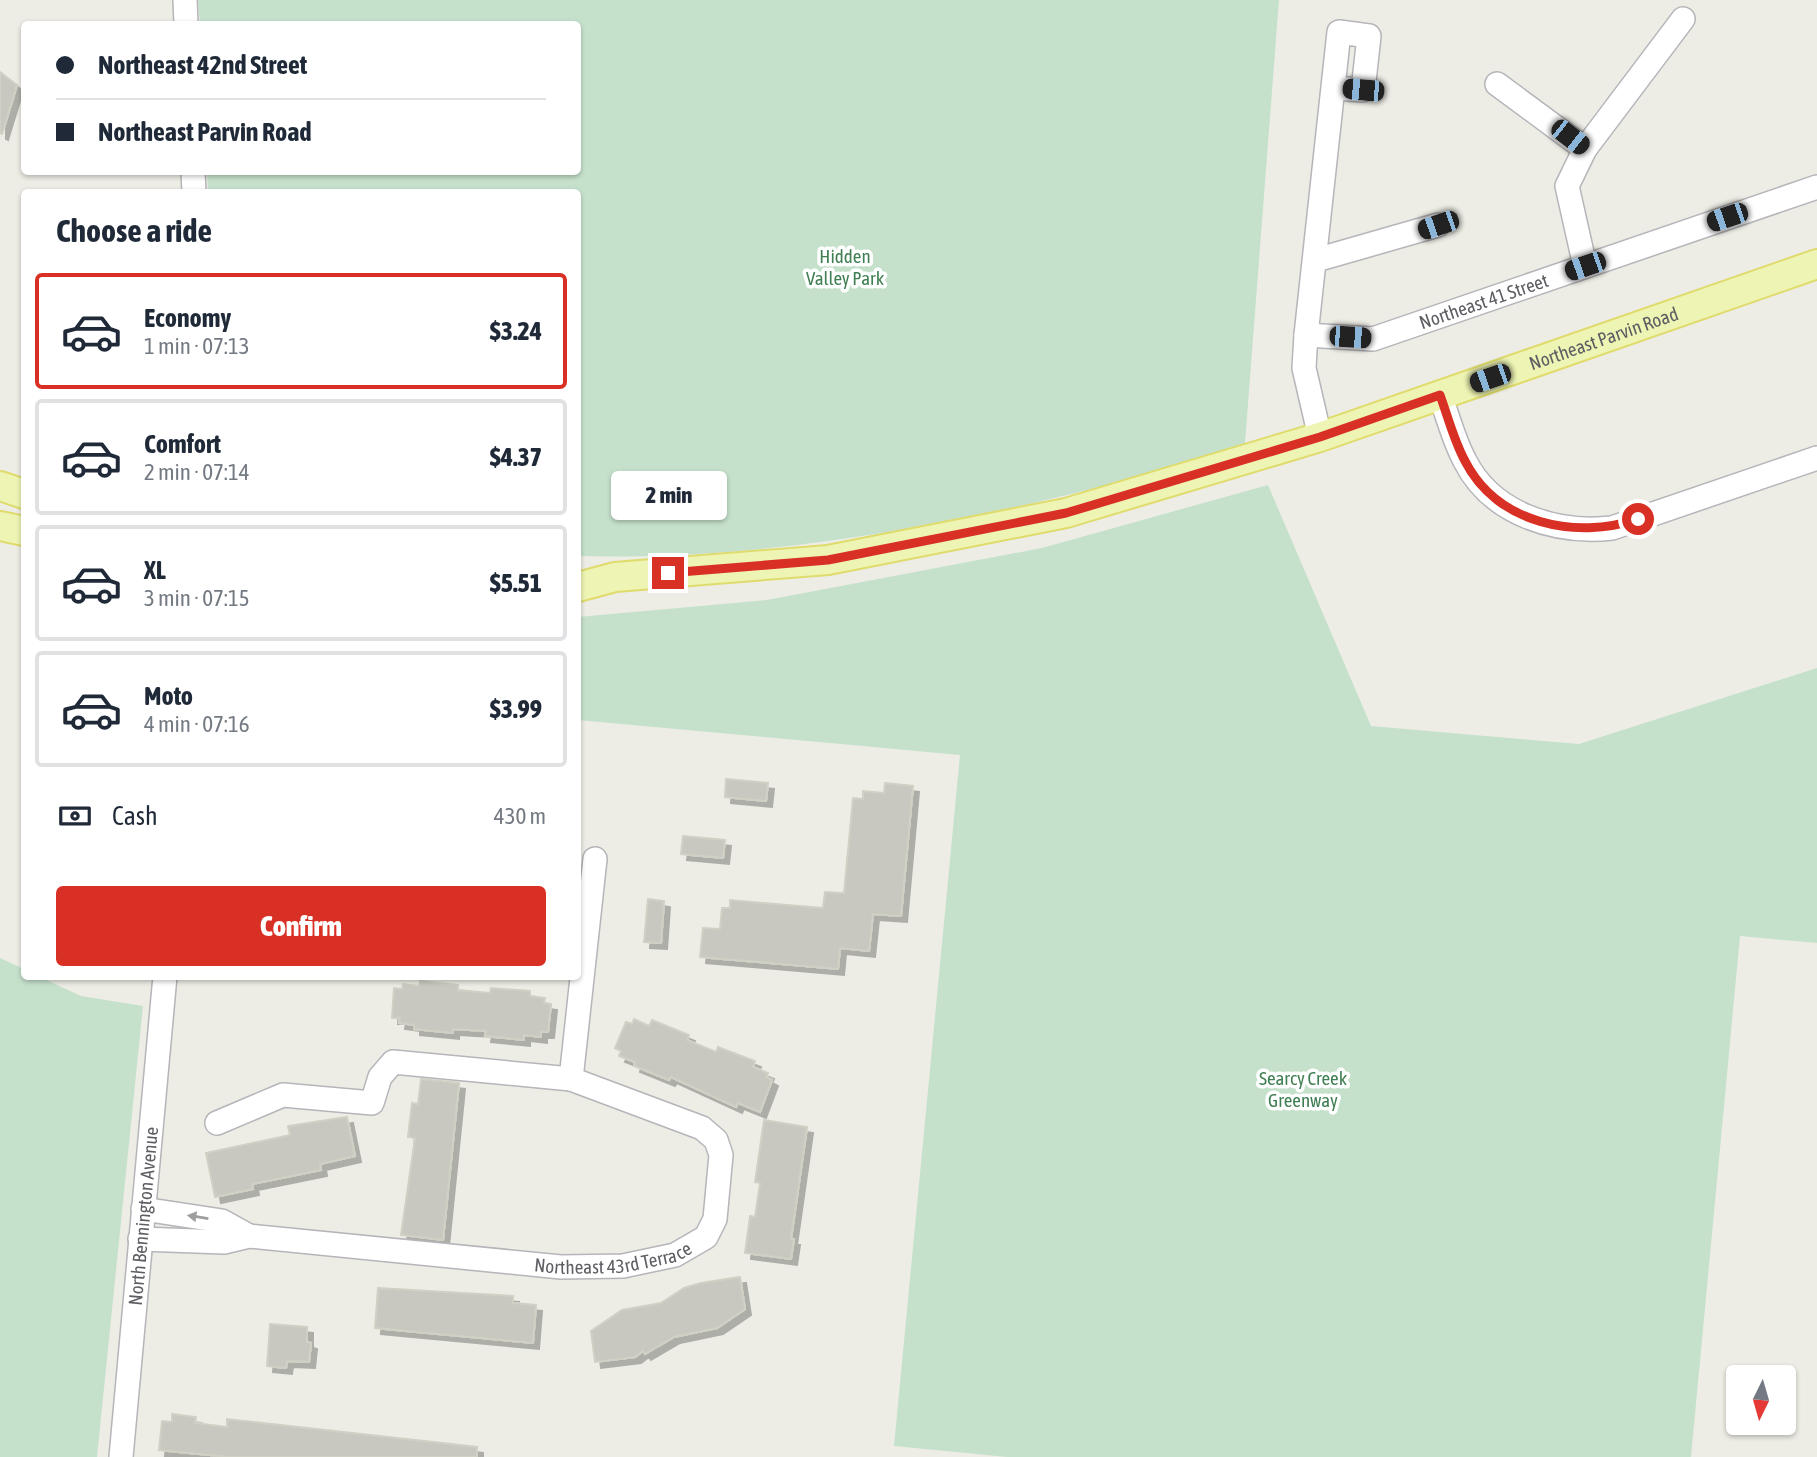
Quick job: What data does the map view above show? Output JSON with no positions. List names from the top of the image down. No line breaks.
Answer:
{"streets":{"main road":["Northeast Parvin Road"],"street":["Northeast 41 Street","North Bennington Avenue","Northeast 43rd Terrace"]},"crossings":[["North Bennington Avenue","Northeast 43rd Terrace"]],"parks":["Hidden Valley Park","Searcy Creek Greenway"],"north":"bottom","page":{"banner":["Northeast 42nd Street","Northeast Parvin Road"],"heading":"Choose a ride","list":[{"name":"Economy","note":"1 min · 07:13","value":"$3.24"},{"name":"Comfort","note":"2 min · 07:14","value":"$4.37"},{"name":"XL","note":"3 min · 07:15","value":"$5.51"},{"name":"Moto","note":"4 min · 07:16","value":"$3.99"}],"bubble":"2 min","pay":["Cash","430 m"],"buttons":"Confirm"}}
